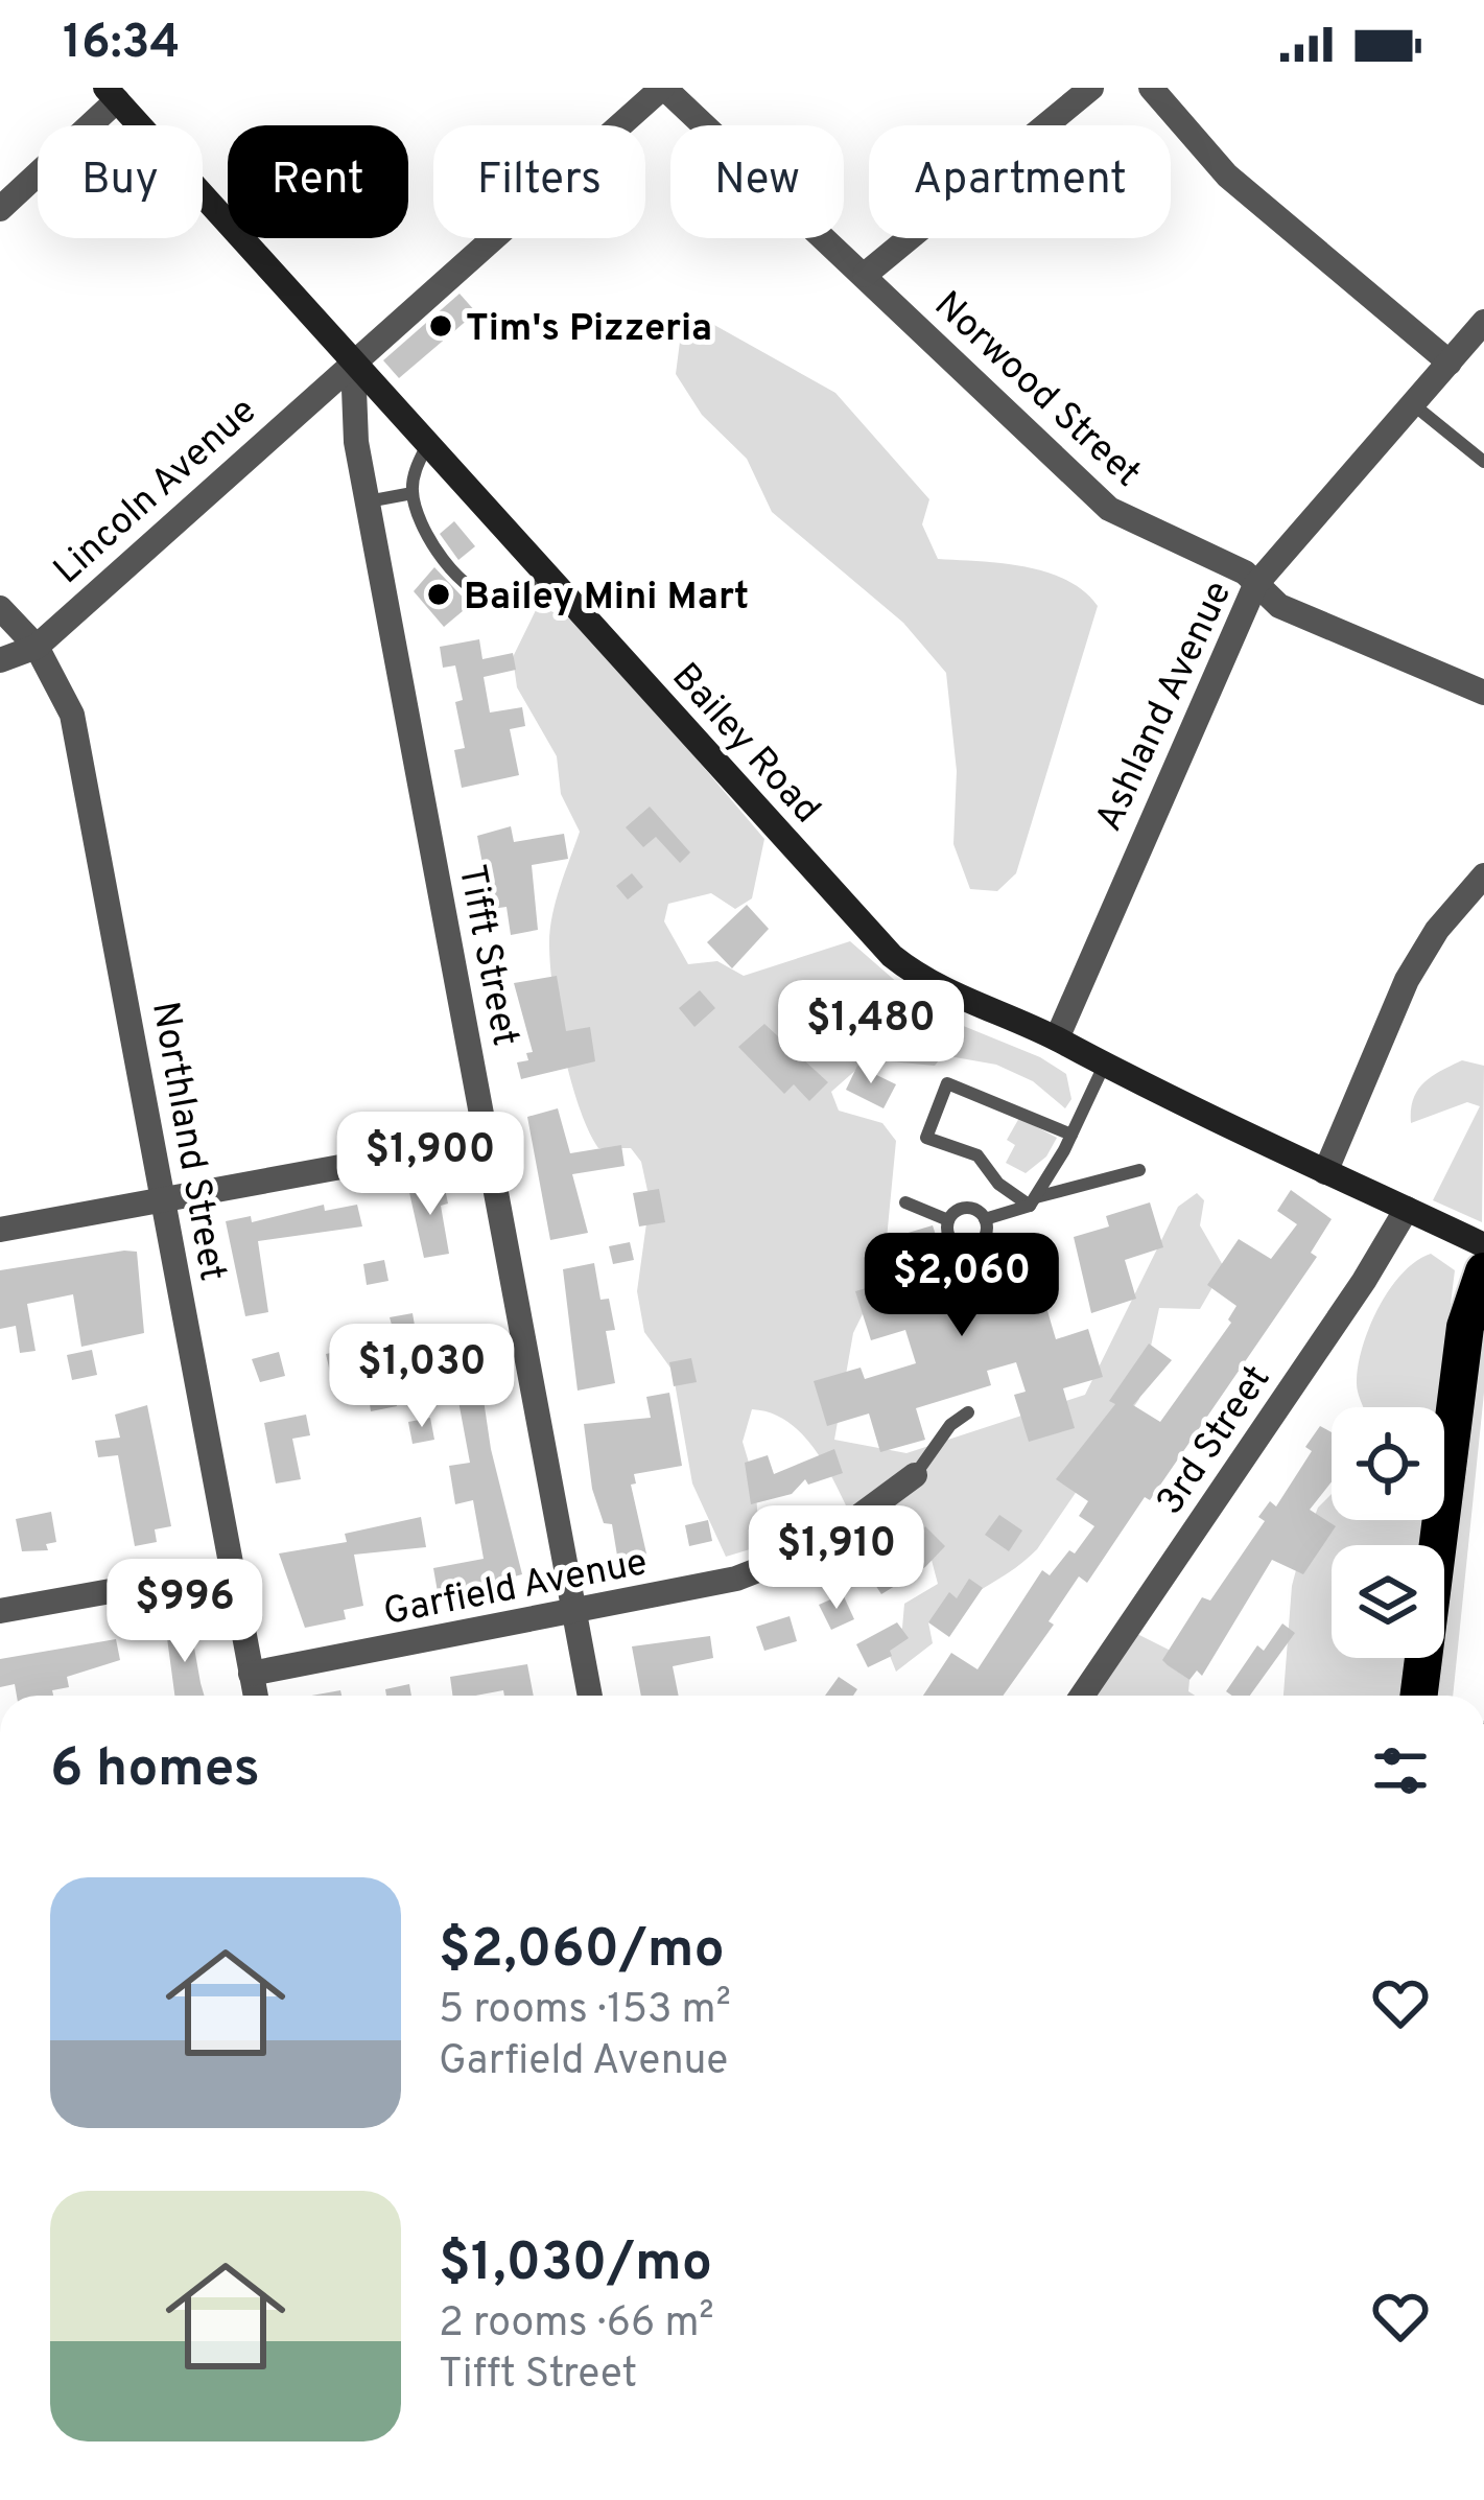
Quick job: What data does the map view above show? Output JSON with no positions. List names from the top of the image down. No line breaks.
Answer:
{"streets":{"street":["Norwood Street","Lincoln Avenue","Ashland Avenue","Bailey Road","Tifft Street","Northland Street","3rd Street","Garfield Avenue"]},"crossings":[["Norwood Street","Lincoln Avenue"],["Norwood Street","Ashland Avenue"],["Lincoln Avenue","Bailey Road"],["Lincoln Avenue","Tifft Street"],["Lincoln Avenue","Northland Street"],["Ashland Avenue","Bailey Road"],["Bailey Road","Tifft Street"],["Bailey Road","3rd Street"],["Tifft Street","Garfield Avenue"],["Northland Street","Garfield Avenue"]],"places":["Tim's Pizzeria","Bailey Mini Mart"],"page":{"status":"16:34","chip":["Buy","Rent","Filters","New","Apartment"],"price":["$1,480","$1,900","$2,060","$1,030","$1,910","$996"],"heading":"6 homes","list":[{"name":"$2,060/mo","note":"5 rooms · 153 m² · Garfield Avenue"},{"name":"$1,030/mo","note":"2 rooms · 66 m² · Tifft Street"}]}}
